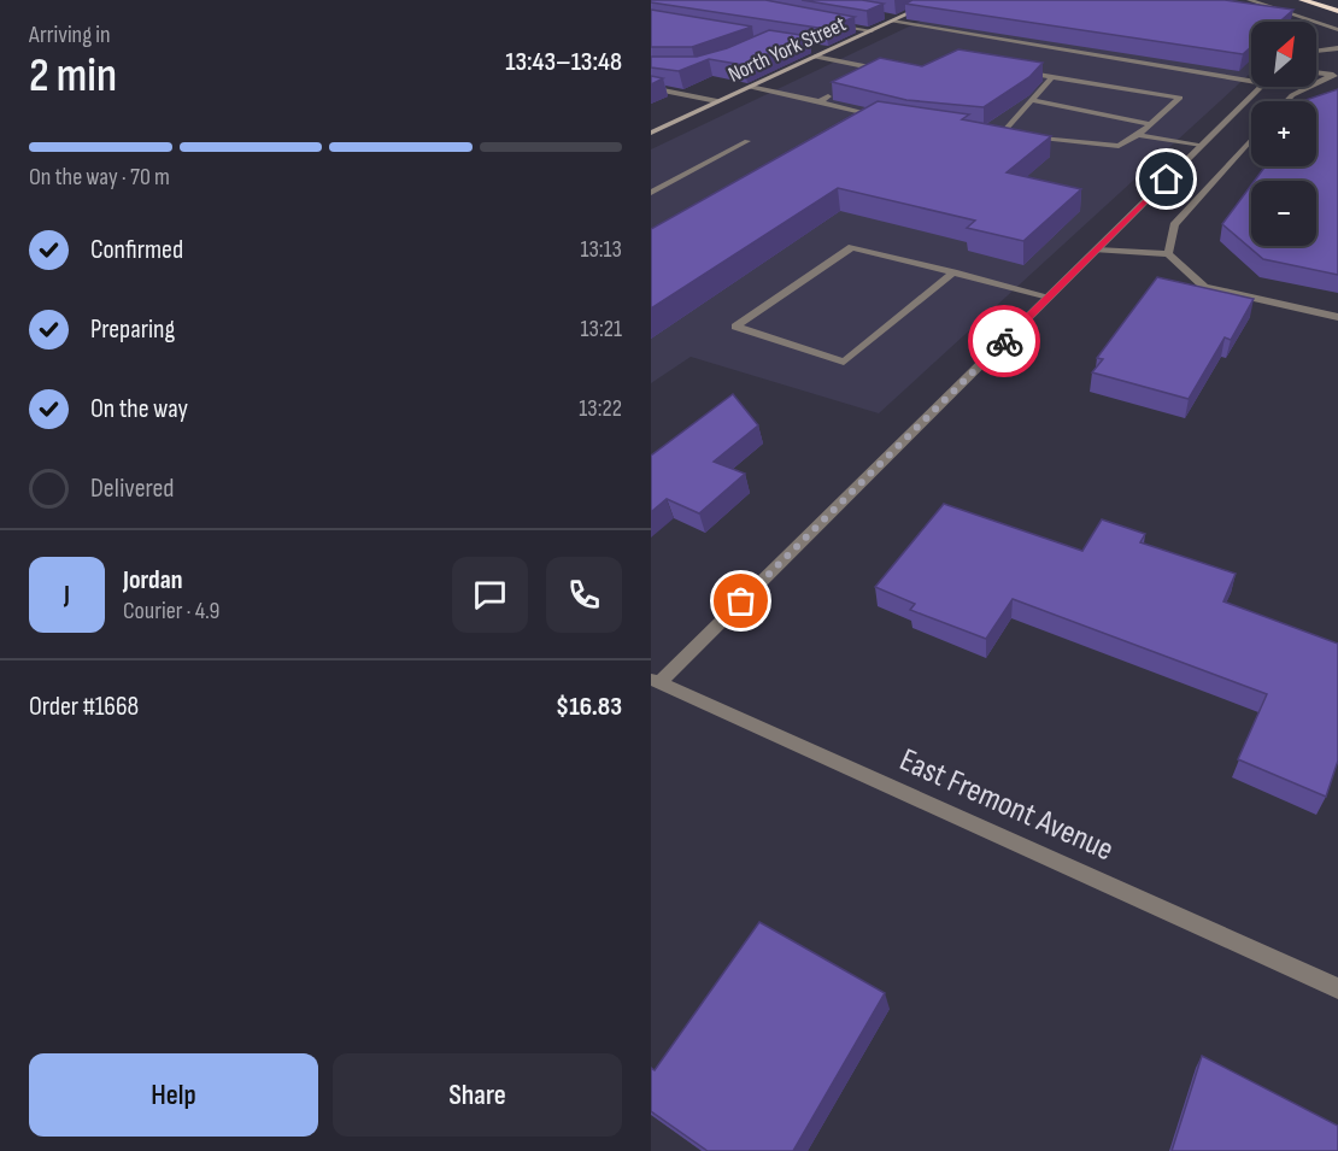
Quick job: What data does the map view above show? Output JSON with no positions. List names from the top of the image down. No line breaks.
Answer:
{"streets":{"main road":["North York Street"],"street":["East Fremont Avenue"]},"north":"top right","page":{"heading":["2 min","Arriving in","13:43–13:48"],"panel":["Jordan","Courier · 4.9","Order #1668","$16.83"],"map_buttons":["+","−"],"bar":"On the way · 70 m","list":[["Confirmed","13:13"],["Preparing","13:21"],["On the way","13:22"],"Delivered"],"round":"J","buttons":["Help","Share"]}}
